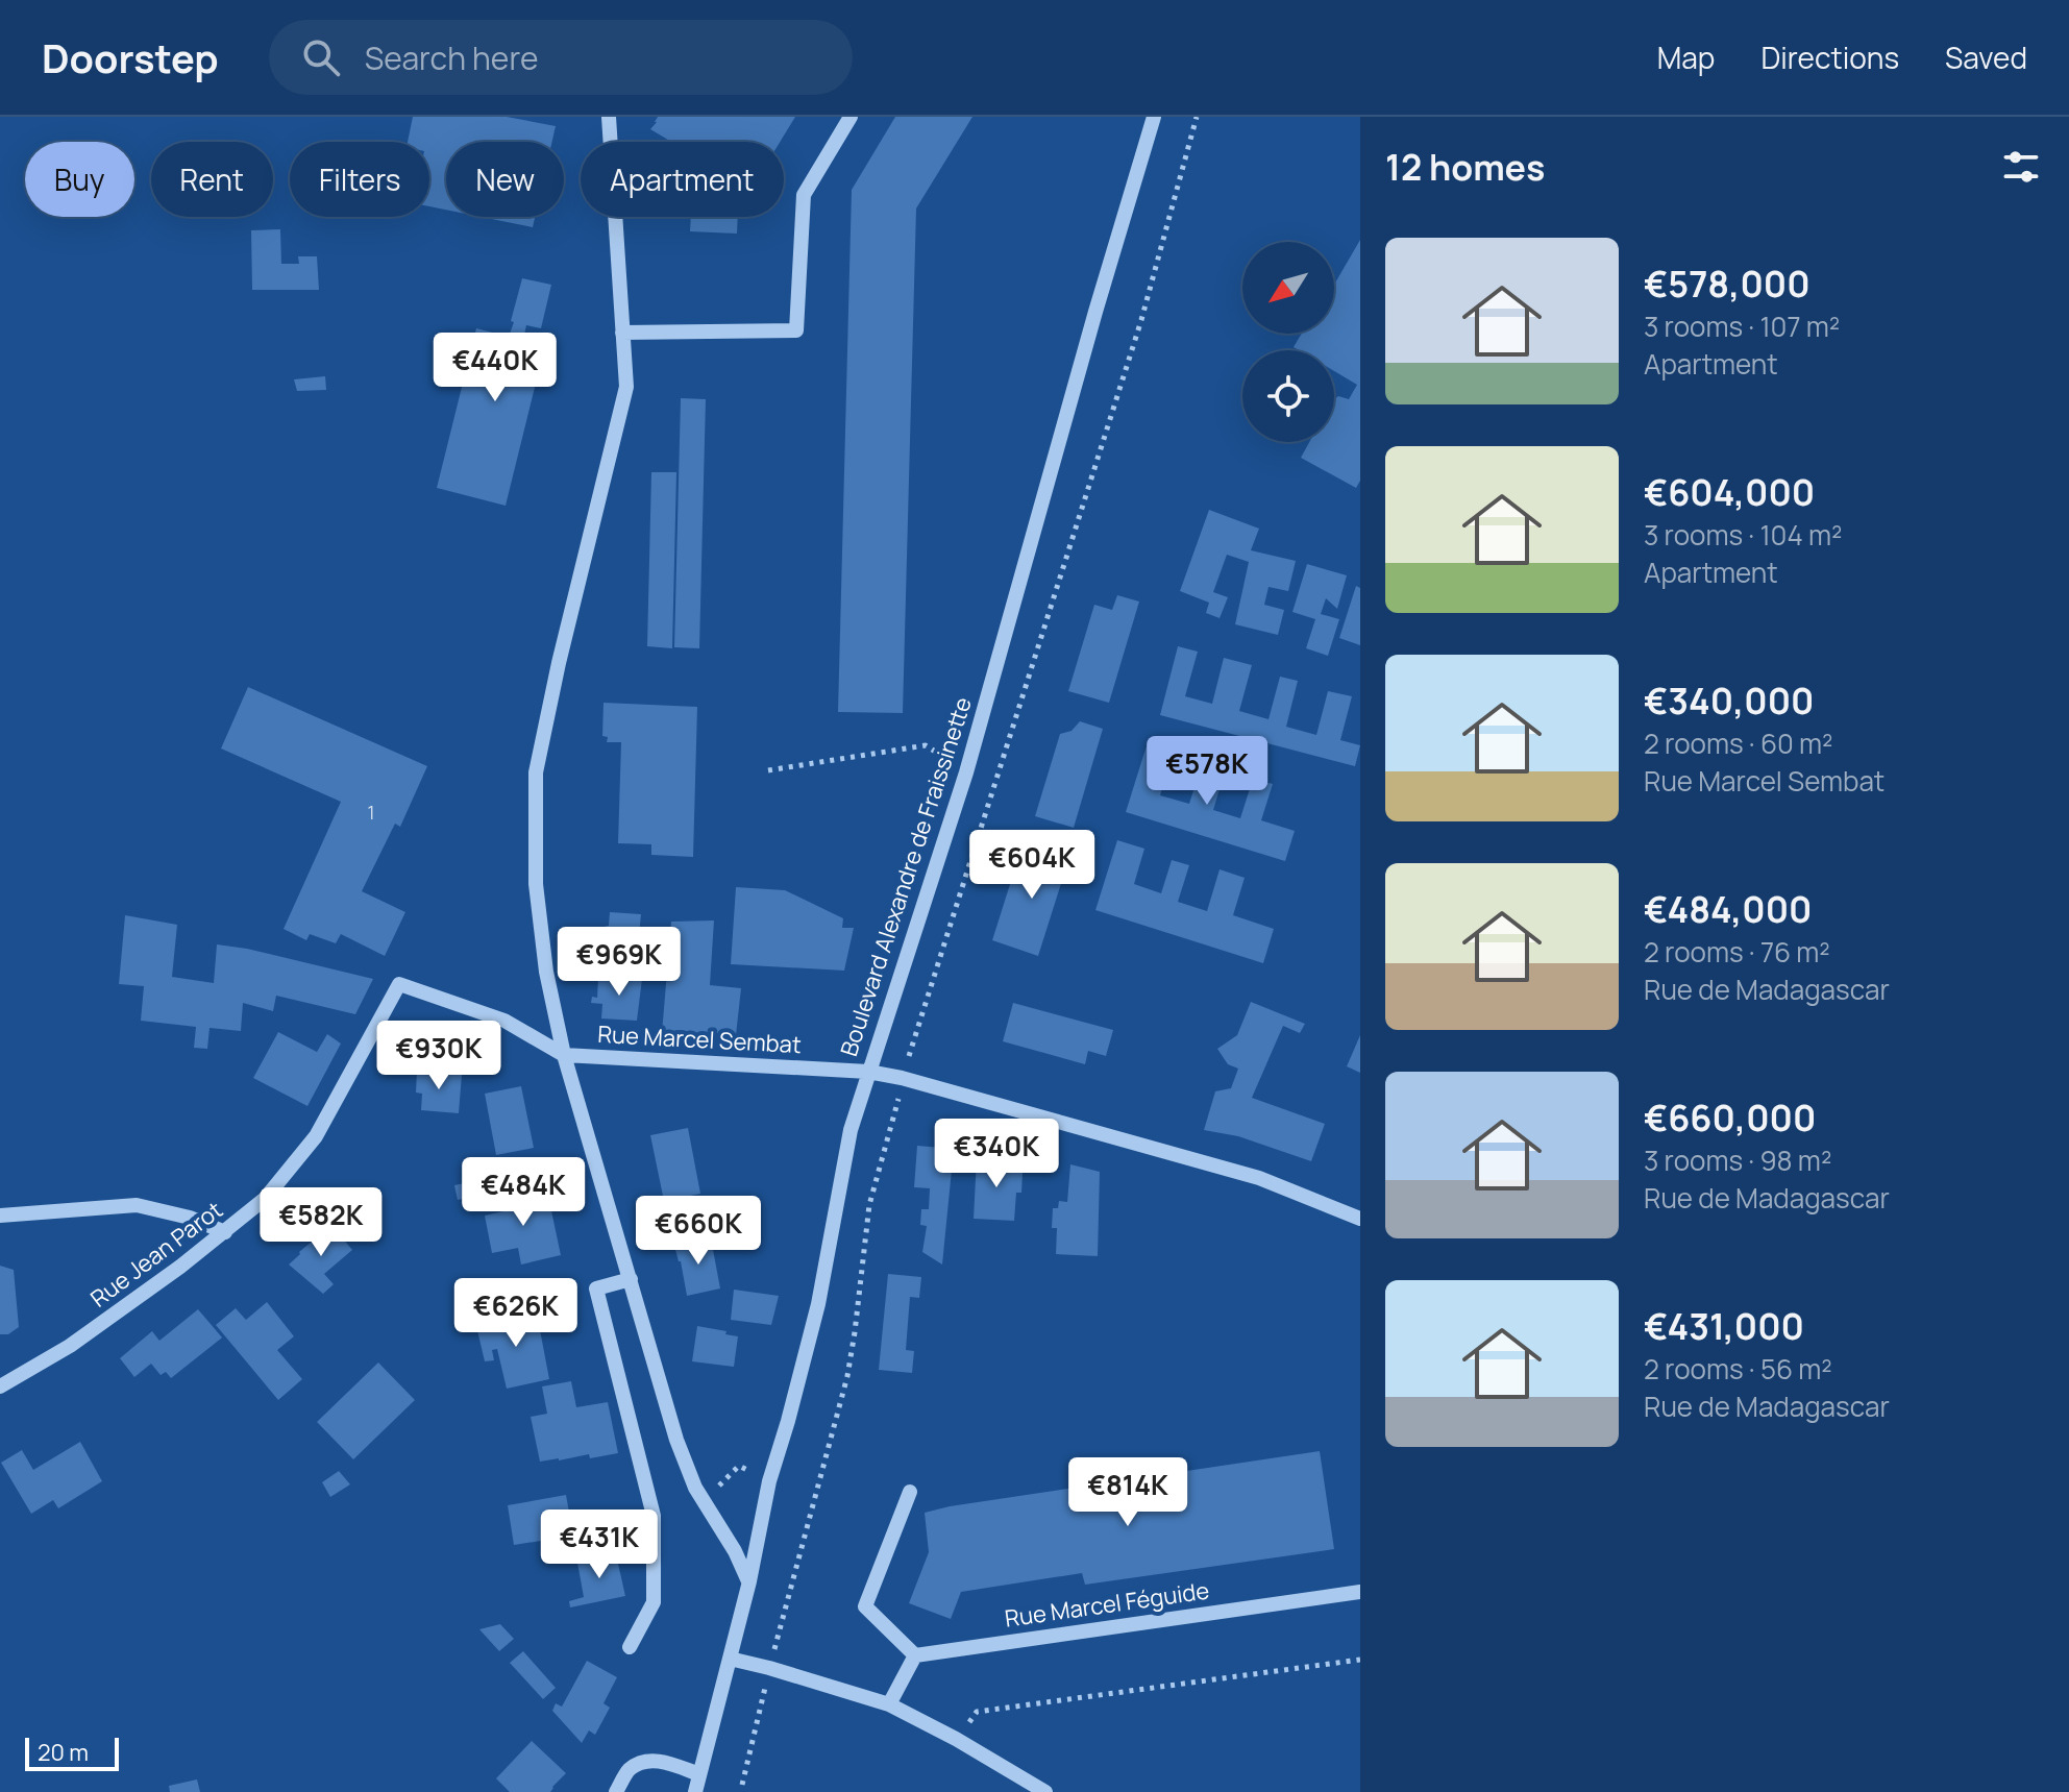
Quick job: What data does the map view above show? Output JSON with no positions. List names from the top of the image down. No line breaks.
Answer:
{"streets":{"street":["Boulevard Alexandre de Fraissinette","Rue Marcel Sembat","Rue Jean Parot","Rue Marcel Féguide"]},"crossings":[["Boulevard Alexandre de Fraissinette","Rue Marcel Sembat"],["Rue Marcel Sembat","Rue Jean Parot"]],"house_numbers":["1"],"scale_bar":"20 m","north":"bottom left","page":{"header":"Doorstep","search":"Search here","nav":["Map","Directions","Saved"],"heading":"12 homes","chip":["Buy","Rent","Filters","New","Apartment"],"list":[{"name":"€578,000","note":"3 rooms · 107 m² · Apartment"},{"name":"€604,000","note":"3 rooms · 104 m² · Apartment"},{"name":"€340,000","note":"2 rooms · 60 m² · Rue Marcel Sembat"},{"name":"€484,000","note":"2 rooms · 76 m² · Rue de Madagascar"},{"name":"€660,000","note":"3 rooms · 98 m² · Rue de Madagascar"},{"name":"€431,000","note":"2 rooms · 56 m² · Rue de Madagascar"}],"price":["€440K","€578K","€604K","€969K","€930K","€340K","€484K","€582K","€660K","€626K","€814K","€431K"],"scale":"20 m"}}
